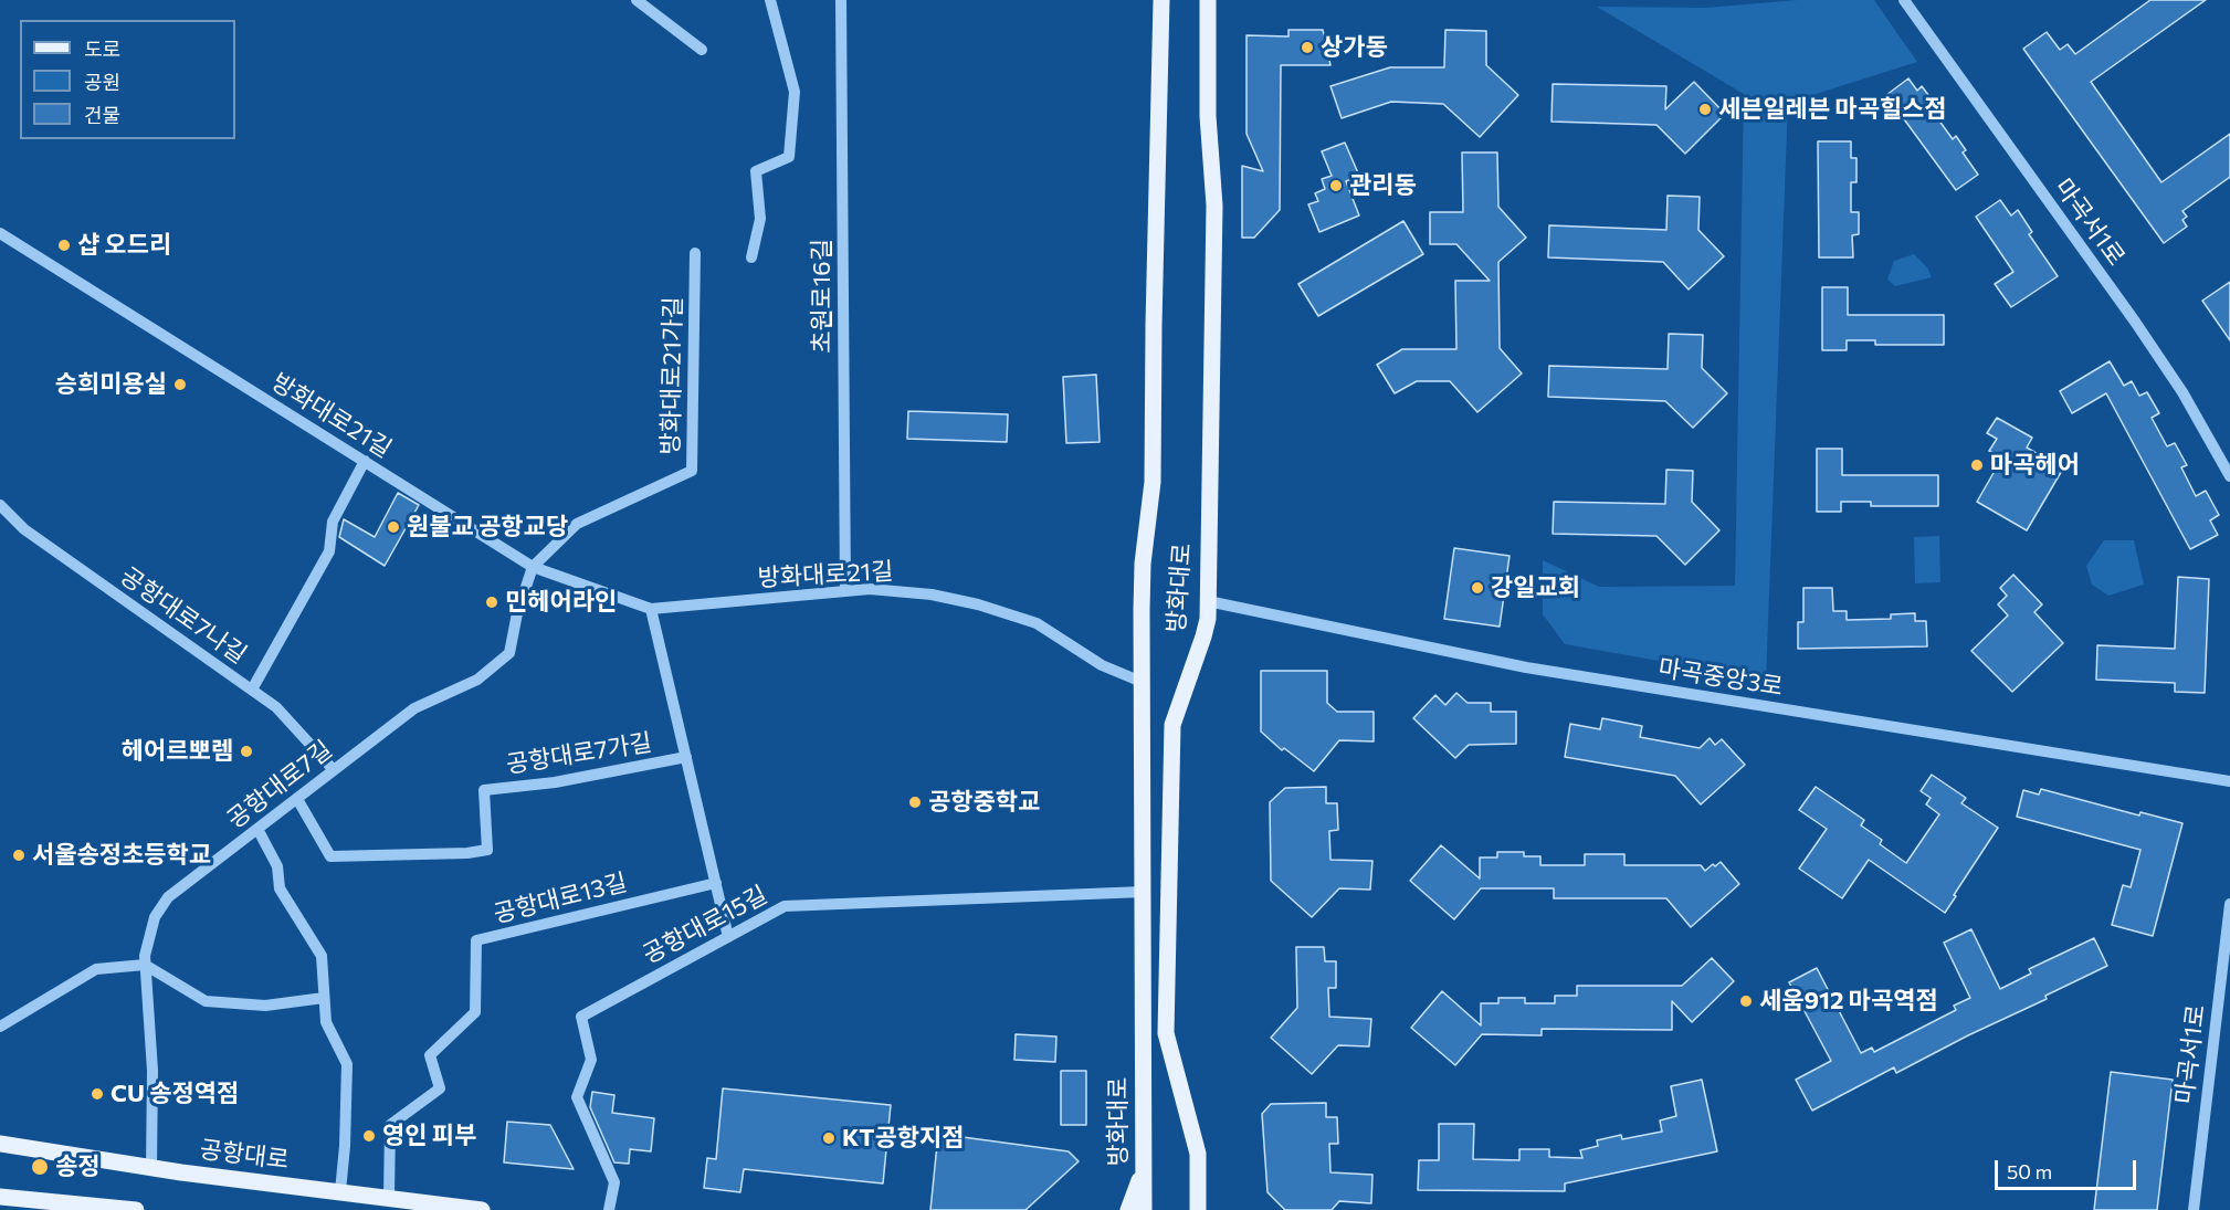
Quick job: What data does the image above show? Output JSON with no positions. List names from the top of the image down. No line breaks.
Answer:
{"streets":{"main road":["방화대로","공항대로"],"street":["마곡서1로","초원로16길","방화대로21가길","방화대로21길","공항대로7나길","마곡중앙3로","공항대로7가길","공항대로7길","공항대로13길","공항대로15길"]},"crossings":[["초원로16길","방화대로21길"],["방화대로21가길","방화대로21길"],["방화대로21가길","공항대로7길"],["방화대로21길","방화대로"],["방화대로21길","공항대로7길"],["방화대로","마곡중앙3로"],["방화대로","공항대로15길"],["공항대로7나길","공항대로7길"],["공항대로7가길","공항대로7길"],["공항대로7길","공항대로"],["공항대로13길","공항대로"]],"places":["상가동","세븐일레븐 마곡힐스점","관리동","샵 오드리","승희미용실","마곡헤어","원불교 공항교당","강일교회","민헤어라인","헤어르뽀렘","공항중학교","서울송정초등학교","세움912 마곡역점","CU 송정역점","영인 피부","KT공항지점","송정"],"legend":["도로","공원","건물"],"scale_bar":"50 m"}
